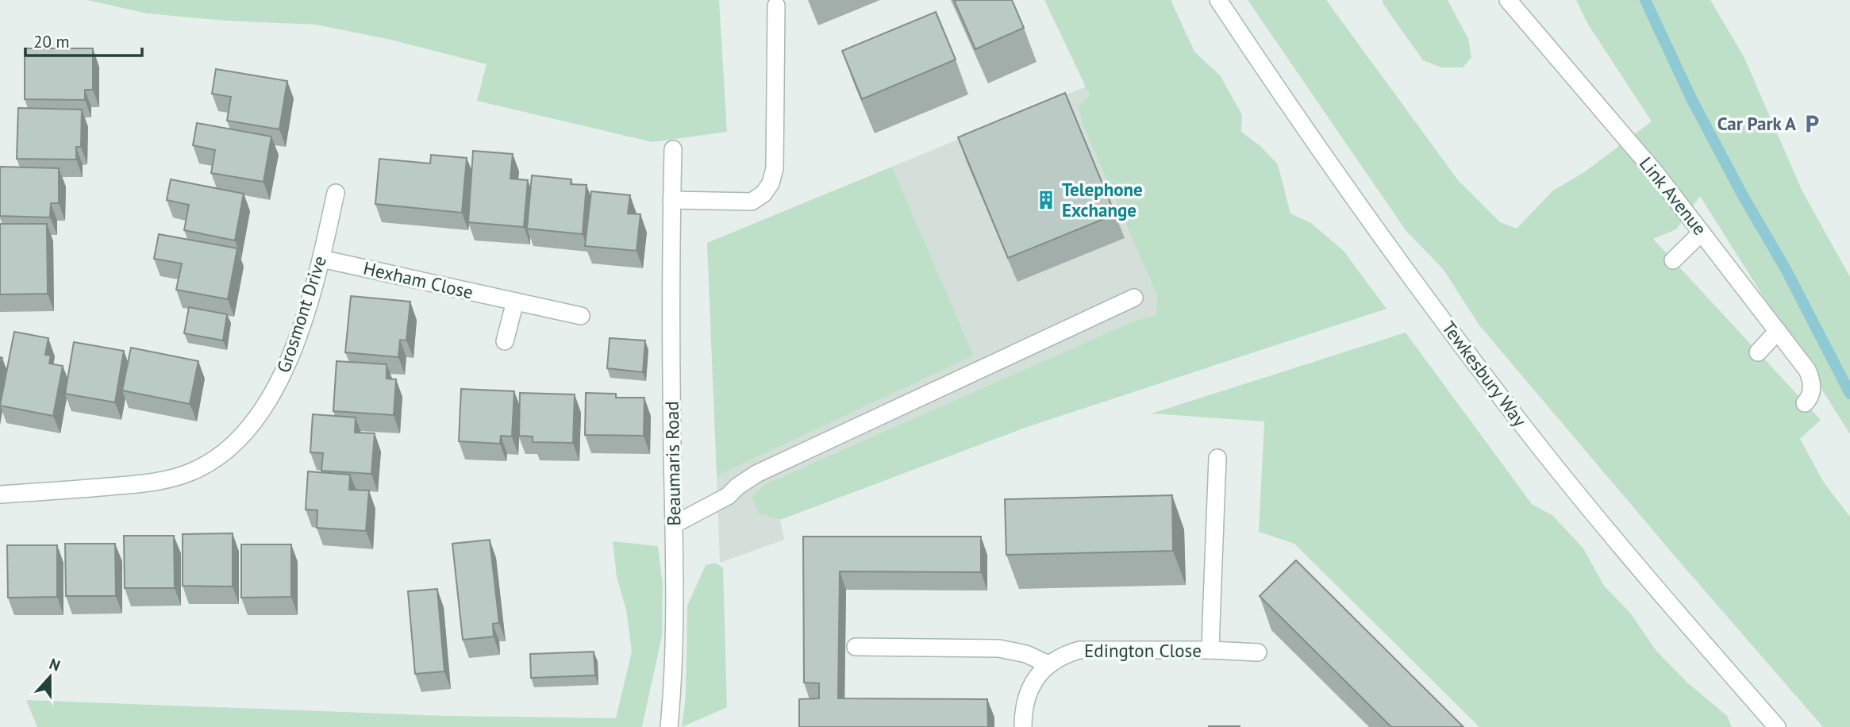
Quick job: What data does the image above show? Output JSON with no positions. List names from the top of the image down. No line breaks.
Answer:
{"streets":{"street":["Link Avenue","Hexham Close","Grosmont Drive","Tewkesbury Way","Beaumaris Road","Edington Close"]},"crossings":[["Hexham Close","Grosmont Drive"]],"places":{"parking":["Car Park A"],"building":["Telephone Exchange"]},"scale_bar":"20 m","north":"top"}
